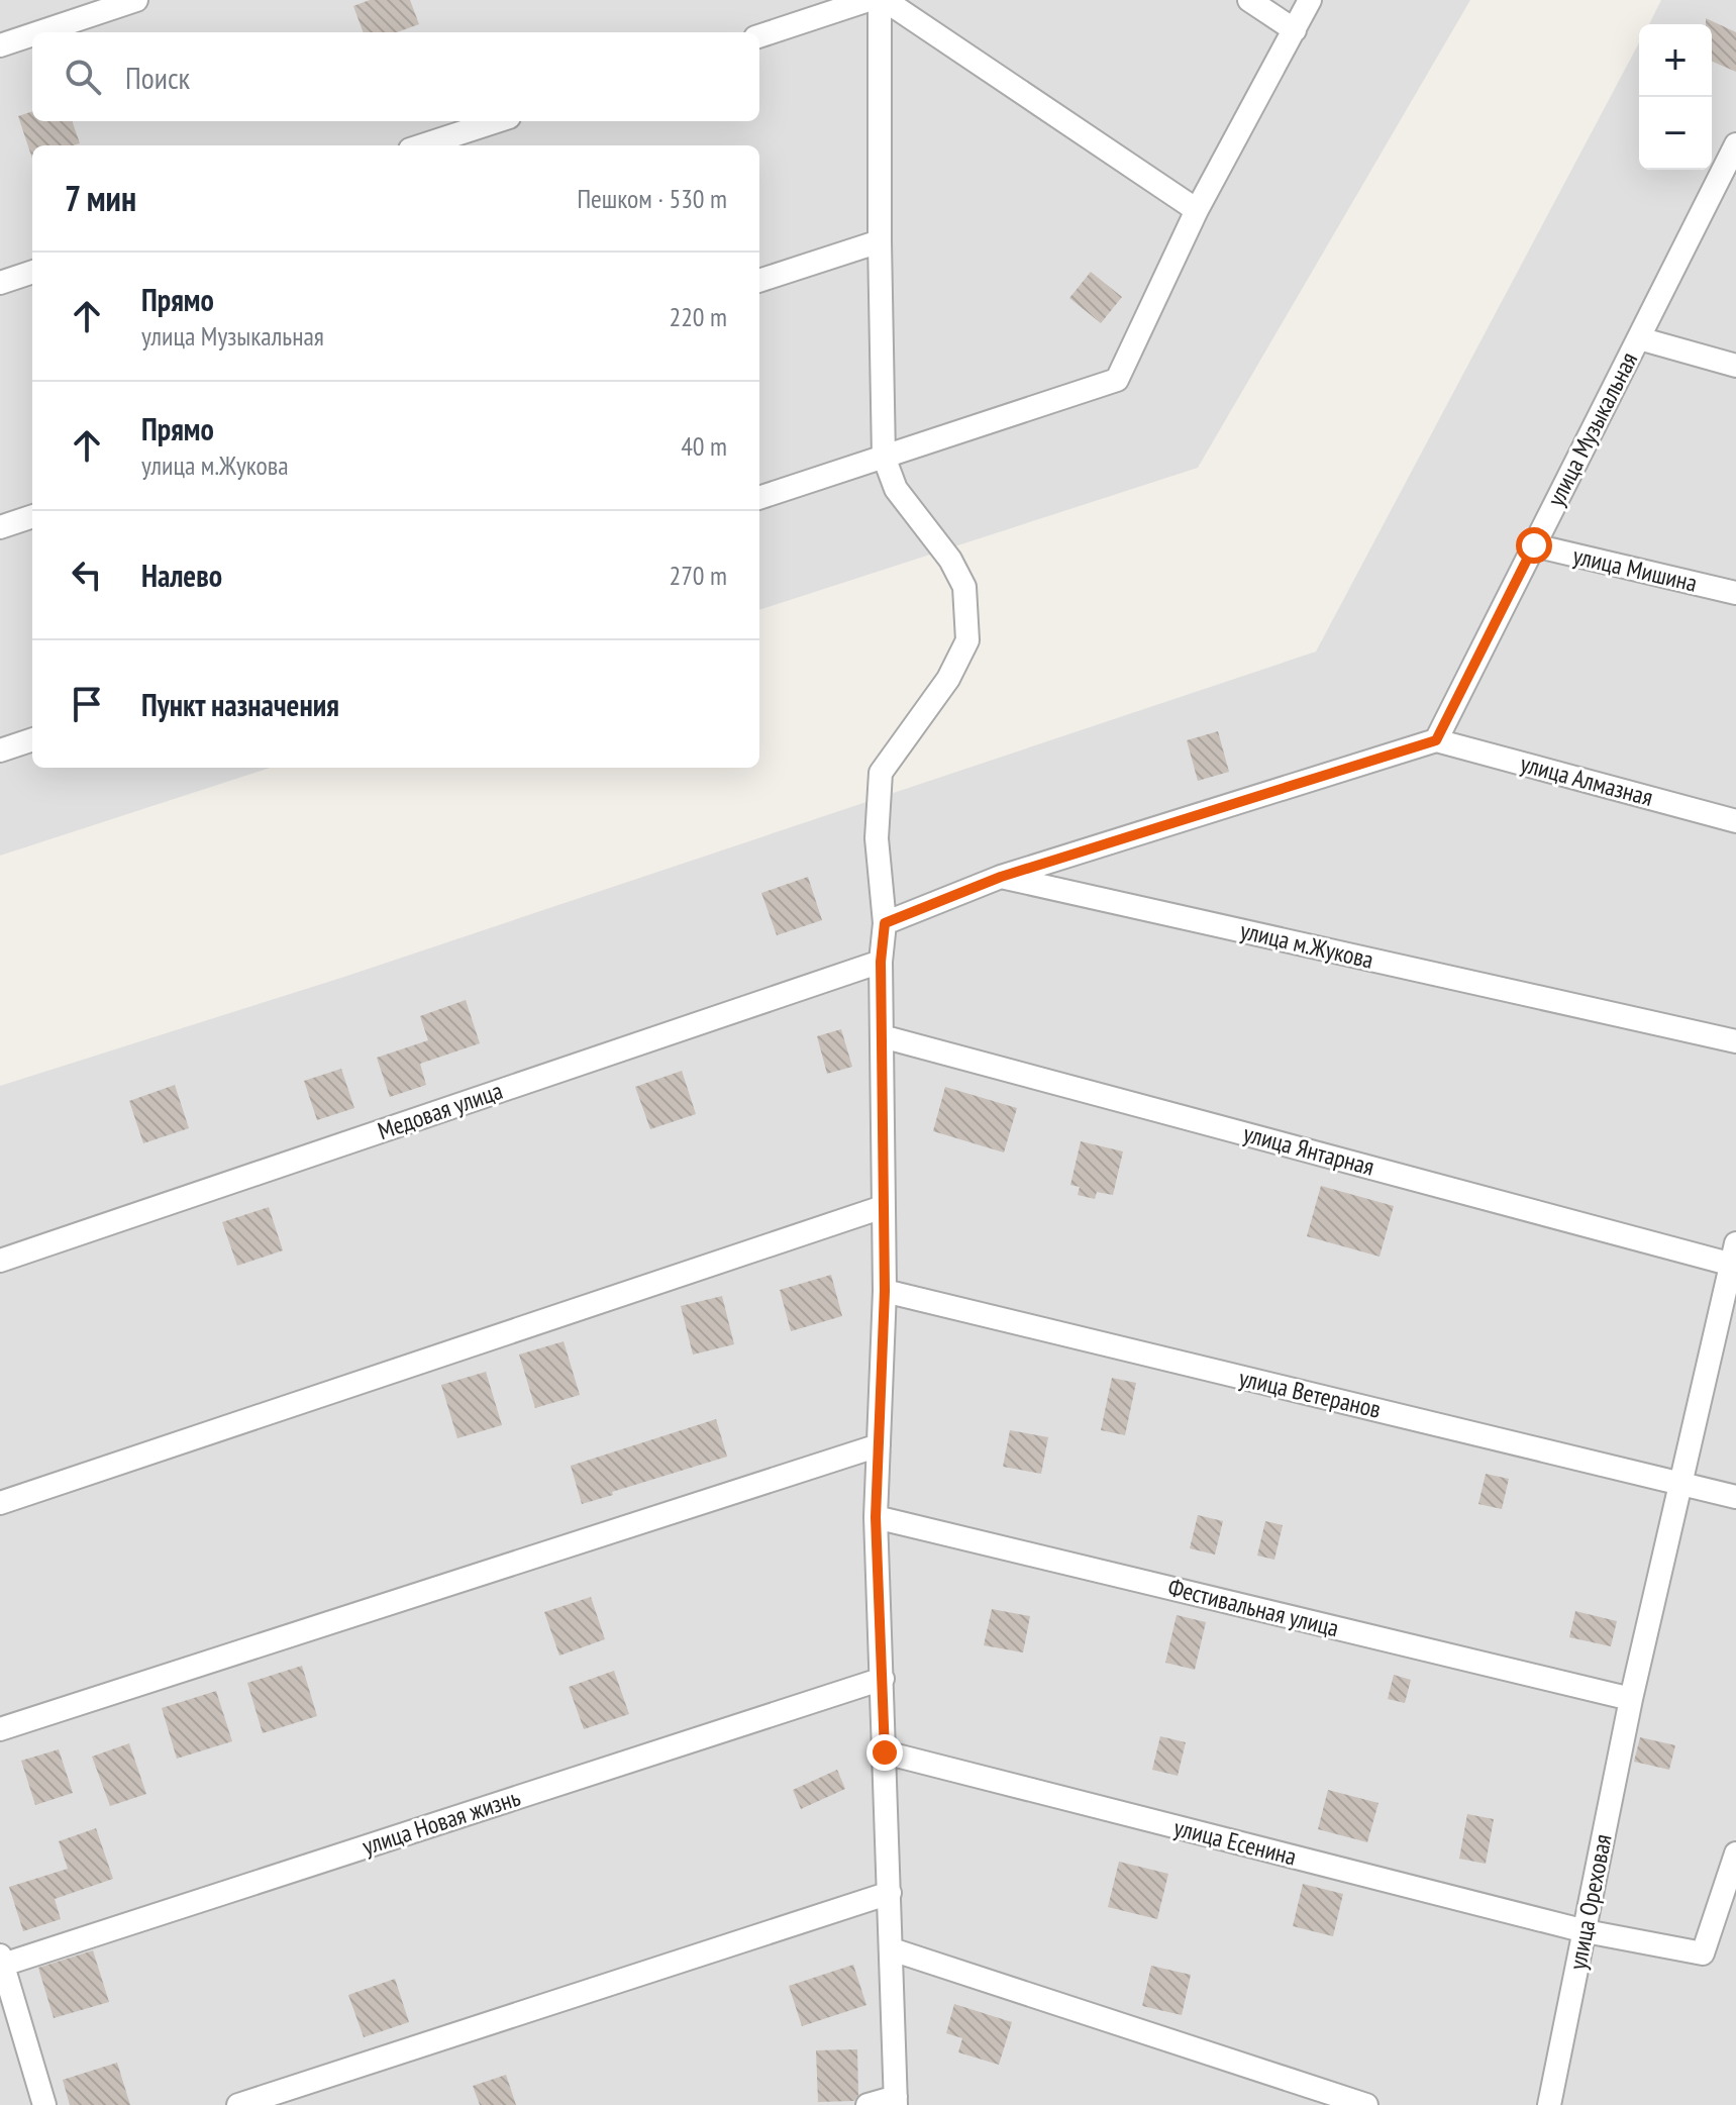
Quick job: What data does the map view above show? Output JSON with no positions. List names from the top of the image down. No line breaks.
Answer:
{"streets":{"street":["улица Музыкальная","улица Мишина","улица Алмазная","улица м.Жукова","Медовая улица","улица Янтарная","улица Ветеранов","Фестивальная улица","улица Новая жизнь","улица Есенина","улица Ореховая"]},"crossings":[["улица Музыкальная","улица Мишина"],["улица Музыкальная","улица Алмазная"],["улица Янтарная","улица Ореховая"],["улица Ветеранов","улица Ореховая"],["Фестивальная улица","улица Ореховая"],["улица Есенина","улица Ореховая"]],"page":{"map_buttons":["+","−"],"search":"Поиск","heading":["7 мин","Пешком · 530 m"],"list":[["Прямо","улица Музыкальная","220 m"],["Прямо","улица м.Жукова","40 m"],["Налево","270 m"],"Пункт назначения"]}}
